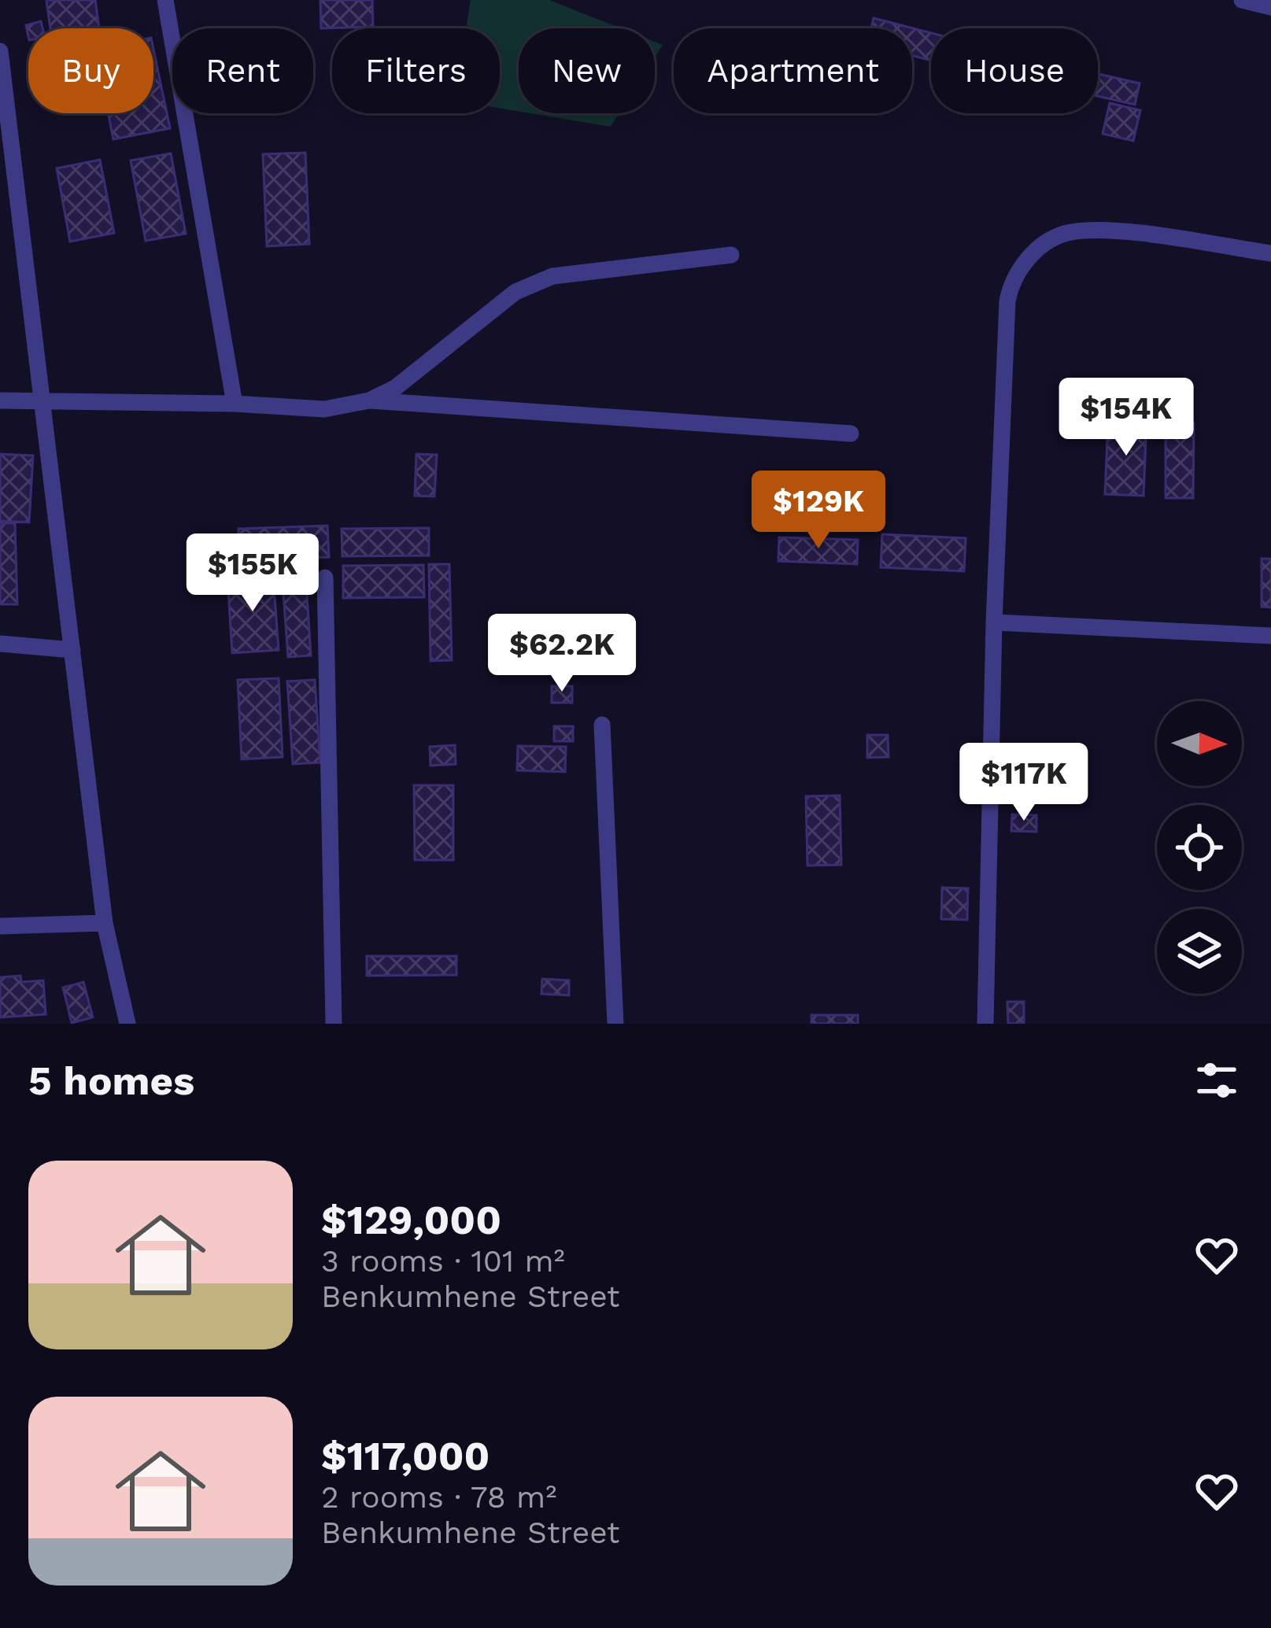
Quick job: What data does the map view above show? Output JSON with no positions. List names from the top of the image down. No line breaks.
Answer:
{"north":"right","page":{"chip":["Buy","Rent","Filters","New","Apartment","House"],"price":["$154K","$129K","$155K","$62.2K","$117K"],"heading":"5 homes","list":[{"name":"$129,000","note":"3 rooms · 101 m² · Benkumhene Street"},{"name":"$117,000","note":"2 rooms · 78 m² · Benkumhene Street"}]}}
